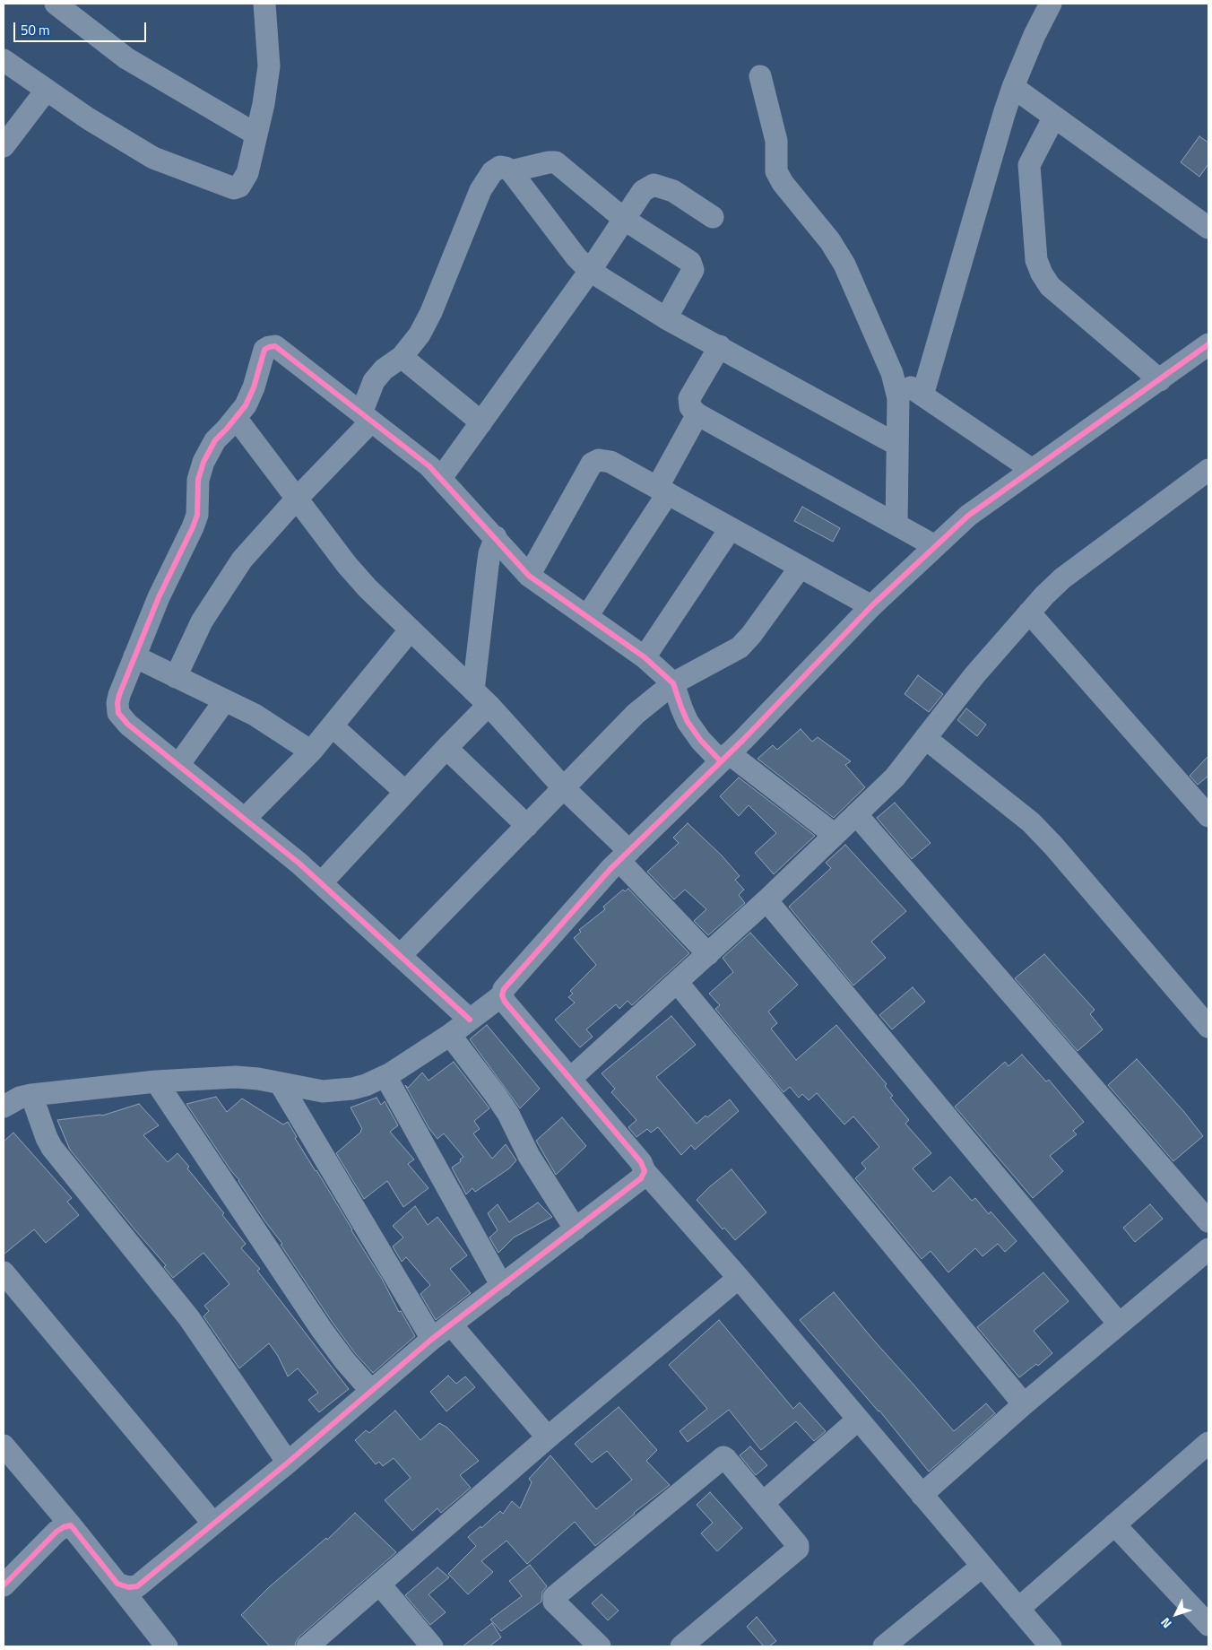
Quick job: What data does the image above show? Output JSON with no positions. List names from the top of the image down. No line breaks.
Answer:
{"scale_bar":"50 m","north":"bottom left"}
